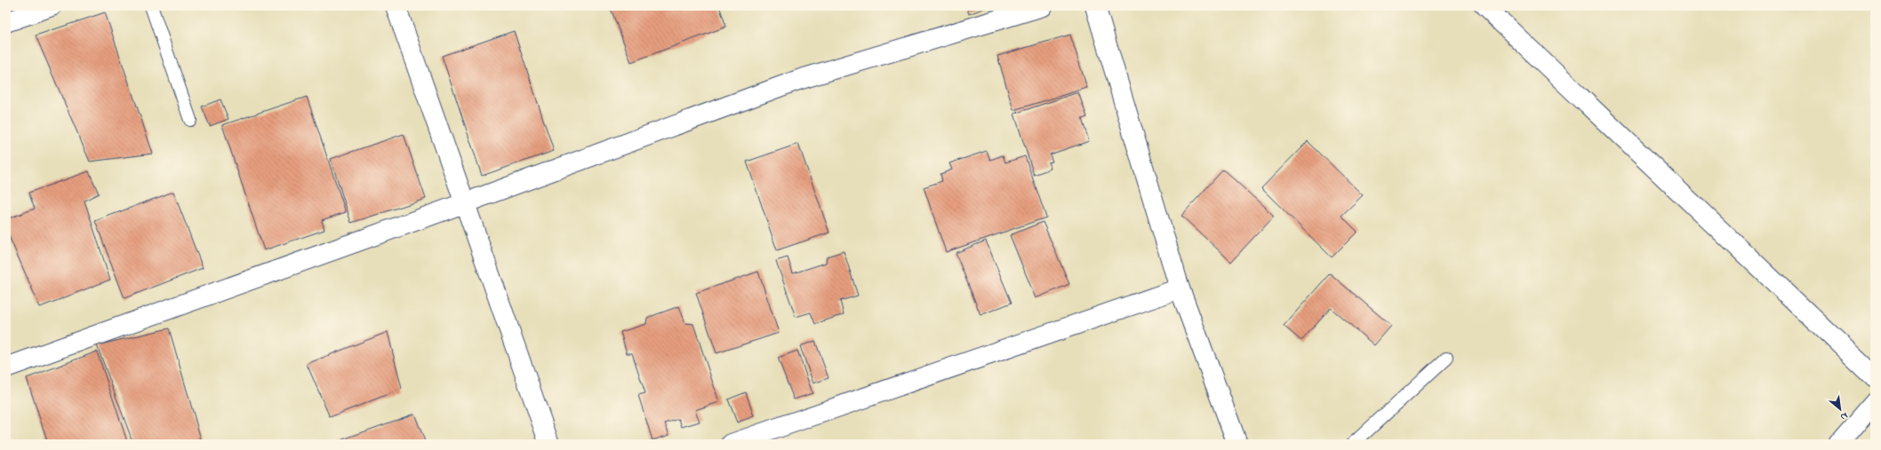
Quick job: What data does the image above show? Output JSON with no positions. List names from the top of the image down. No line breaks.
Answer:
{"north":"bottom right"}
